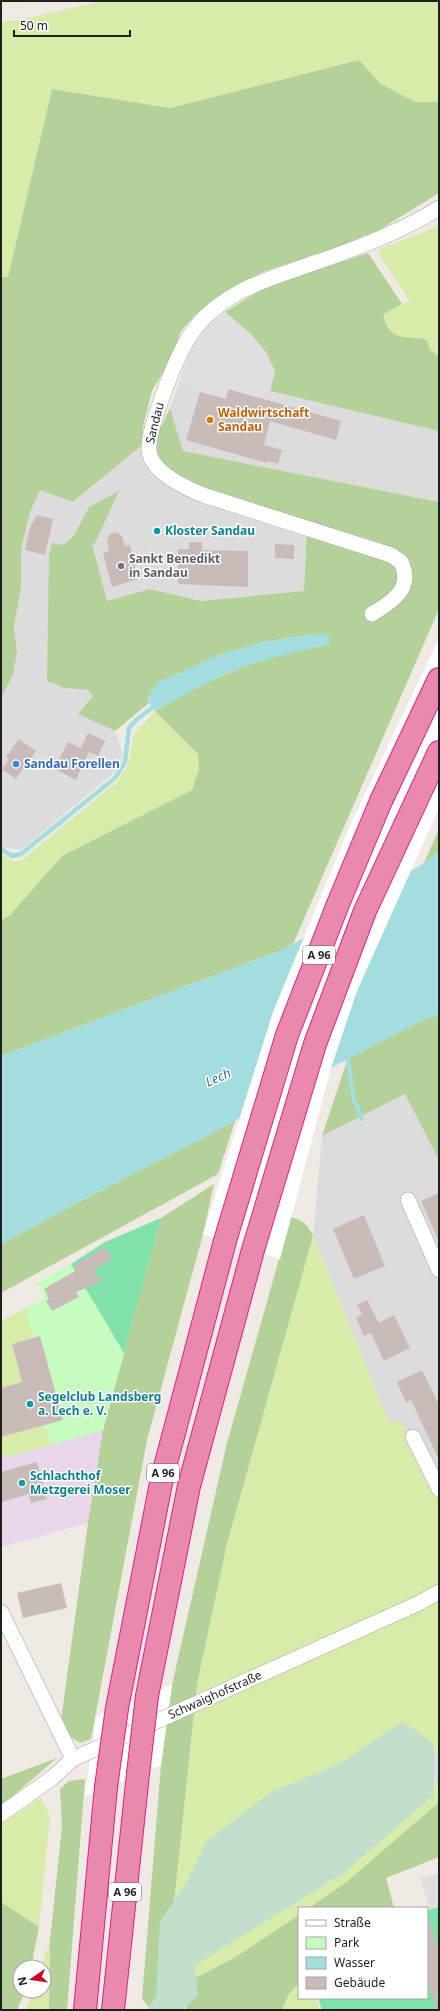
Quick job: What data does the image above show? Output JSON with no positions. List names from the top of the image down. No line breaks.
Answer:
{"streets":{"highway":["A 96"],"street":["Sandau","Schwaighofstraße"]},"water":["Lech"],"places":["Waldwirtschaft Sandau","Kloster Sandau","Sankt Benedikt in Sandau","Sandau Forellen","Segelclub Landsberg a. Lech e. V.","Schlachthof Metzgerei Moser"],"legend":["Straße","Park","Wasser","Gebäude"],"scale_bar":"50 m","north":"left"}
